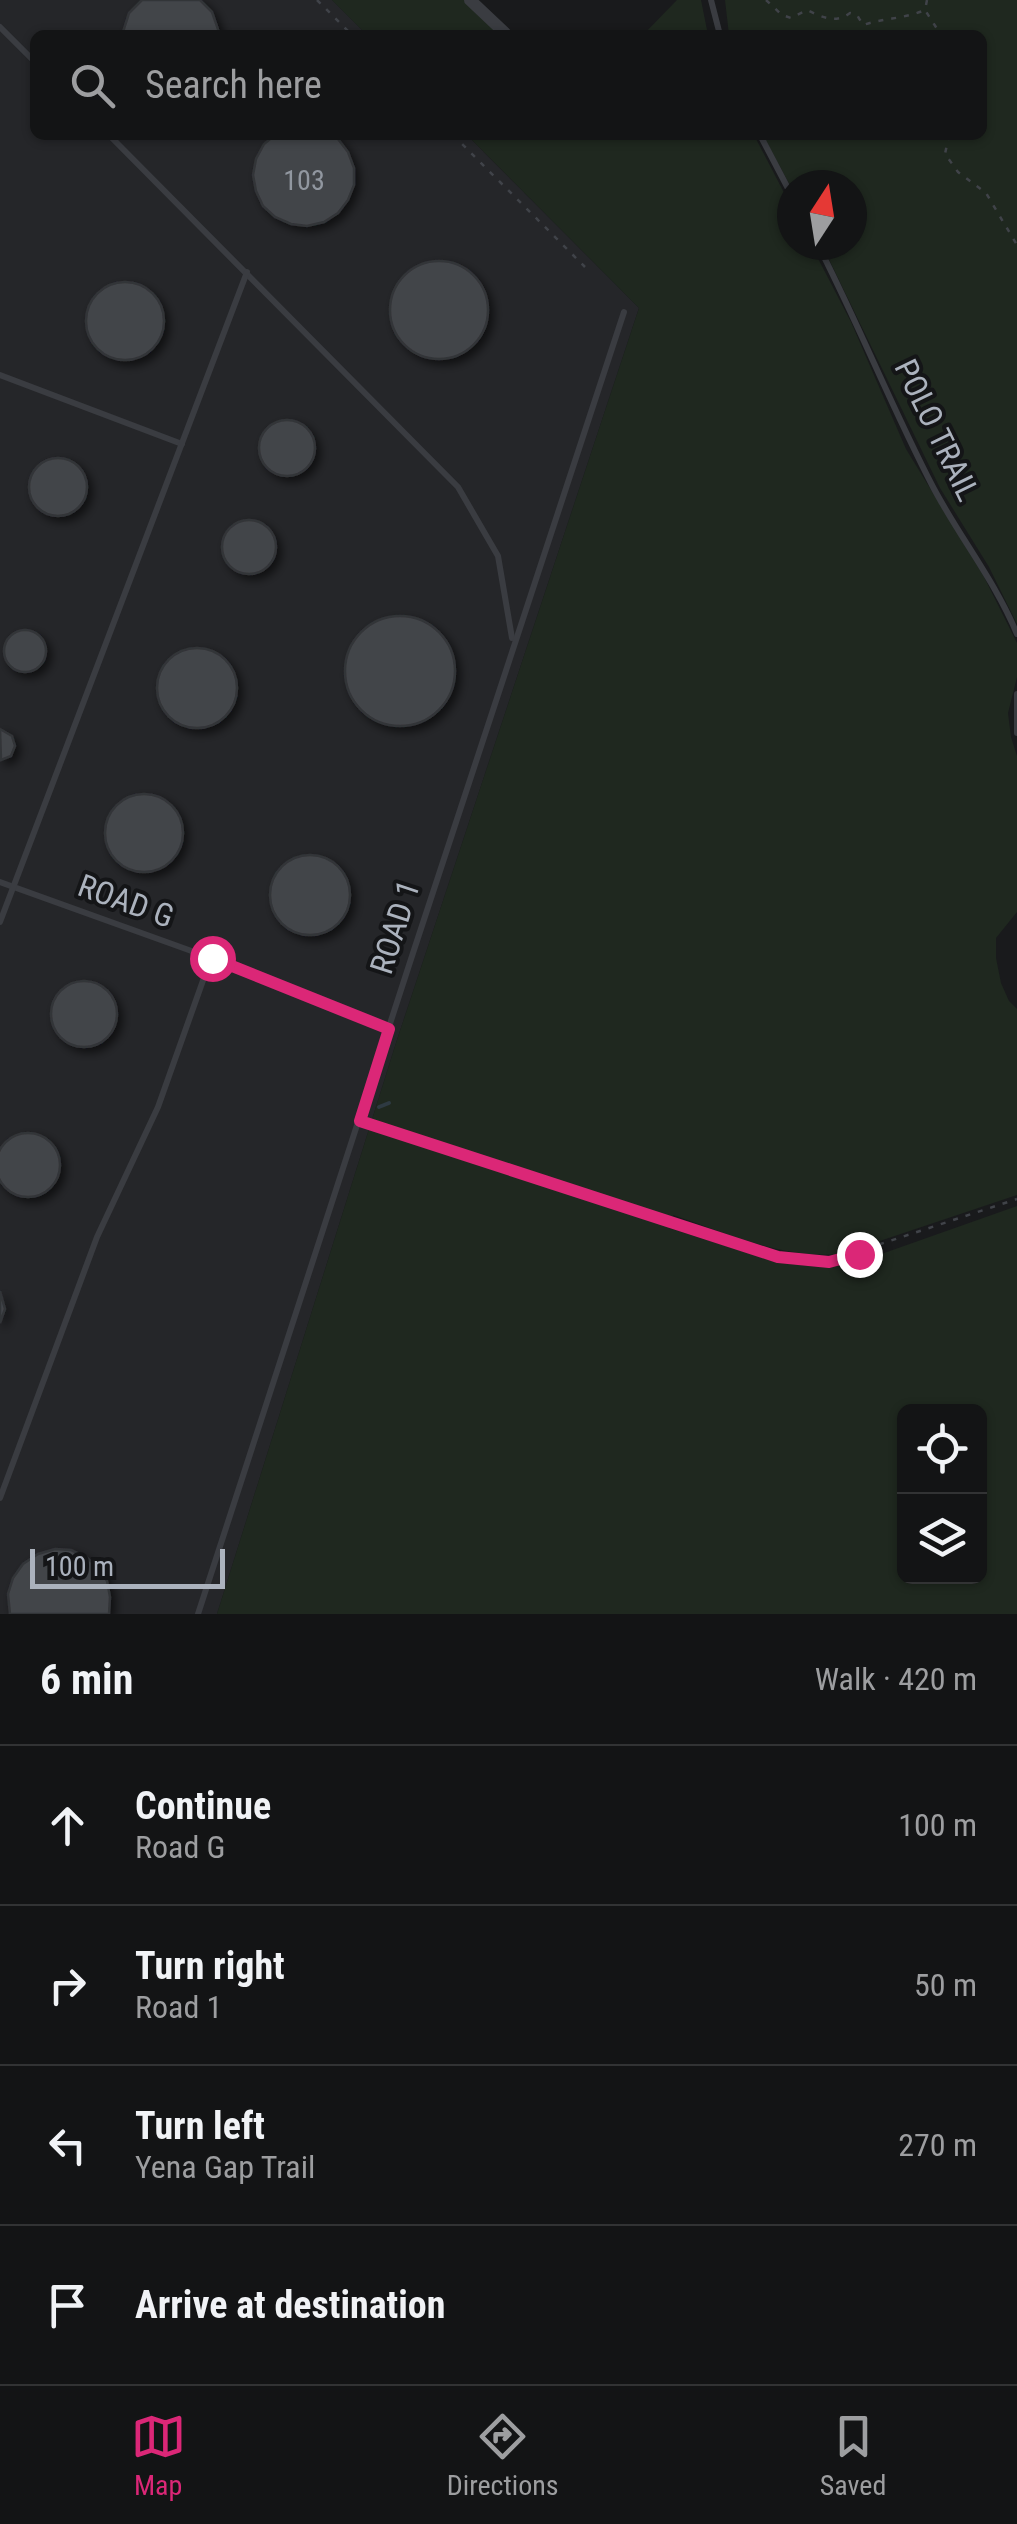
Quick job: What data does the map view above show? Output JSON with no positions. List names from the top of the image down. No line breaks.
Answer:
{"streets":{"lane":["POLO TRAIL","ROAD G","ROAD 1"]},"crossings":[["ROAD G","ROAD 1"]],"house_numbers":["103"],"scale_bar":"100 m","north":"top","page":{"search":"Search here","scale":"100 m","heading":["6 min","Walk · 420 m"],"list":[["Continue","Road G","100 m"],["Turn right","Road 1","50 m"],["Turn left","Yena Gap Trail","270 m"],"Arrive at destination"],"nav":["Map","Directions","Saved"]}}
